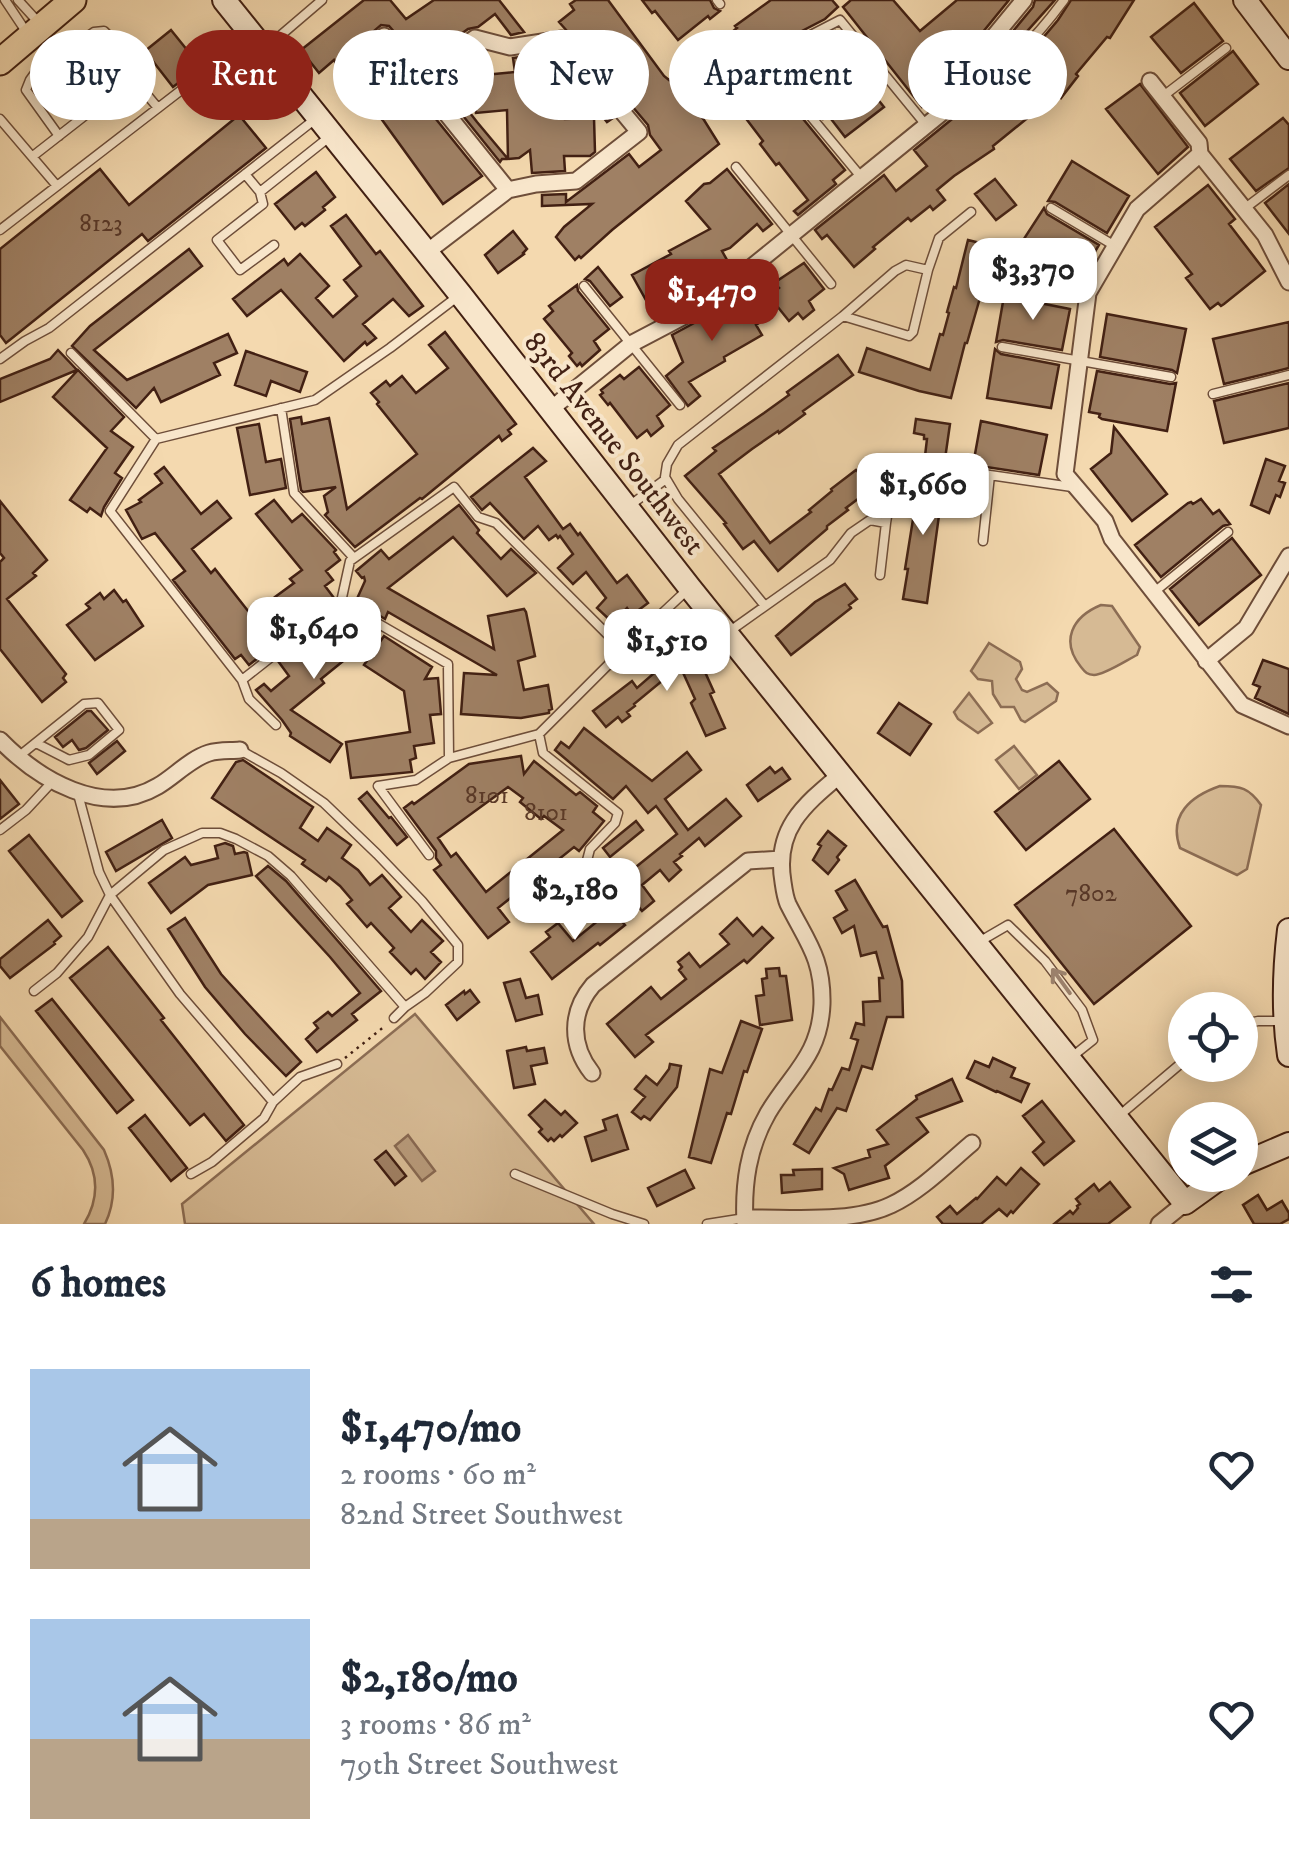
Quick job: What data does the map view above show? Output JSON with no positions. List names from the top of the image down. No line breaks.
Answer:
{"streets":{"street":["83rd Avenue Southwest"]},"house_numbers":["8123","8101","8101","7802"],"page":{"chip":["Buy","Rent","Filters","New","Apartment","House"],"price":["$3,370","$1,470","$1,660","$1,640","$1,510","$2,180"],"heading":"6 homes","list":[{"name":"$1,470/mo","note":"2 rooms · 60 m² · 82nd Street Southwest"},{"name":"$2,180/mo","note":"3 rooms · 86 m² · 79th Street Southwest"}]}}
